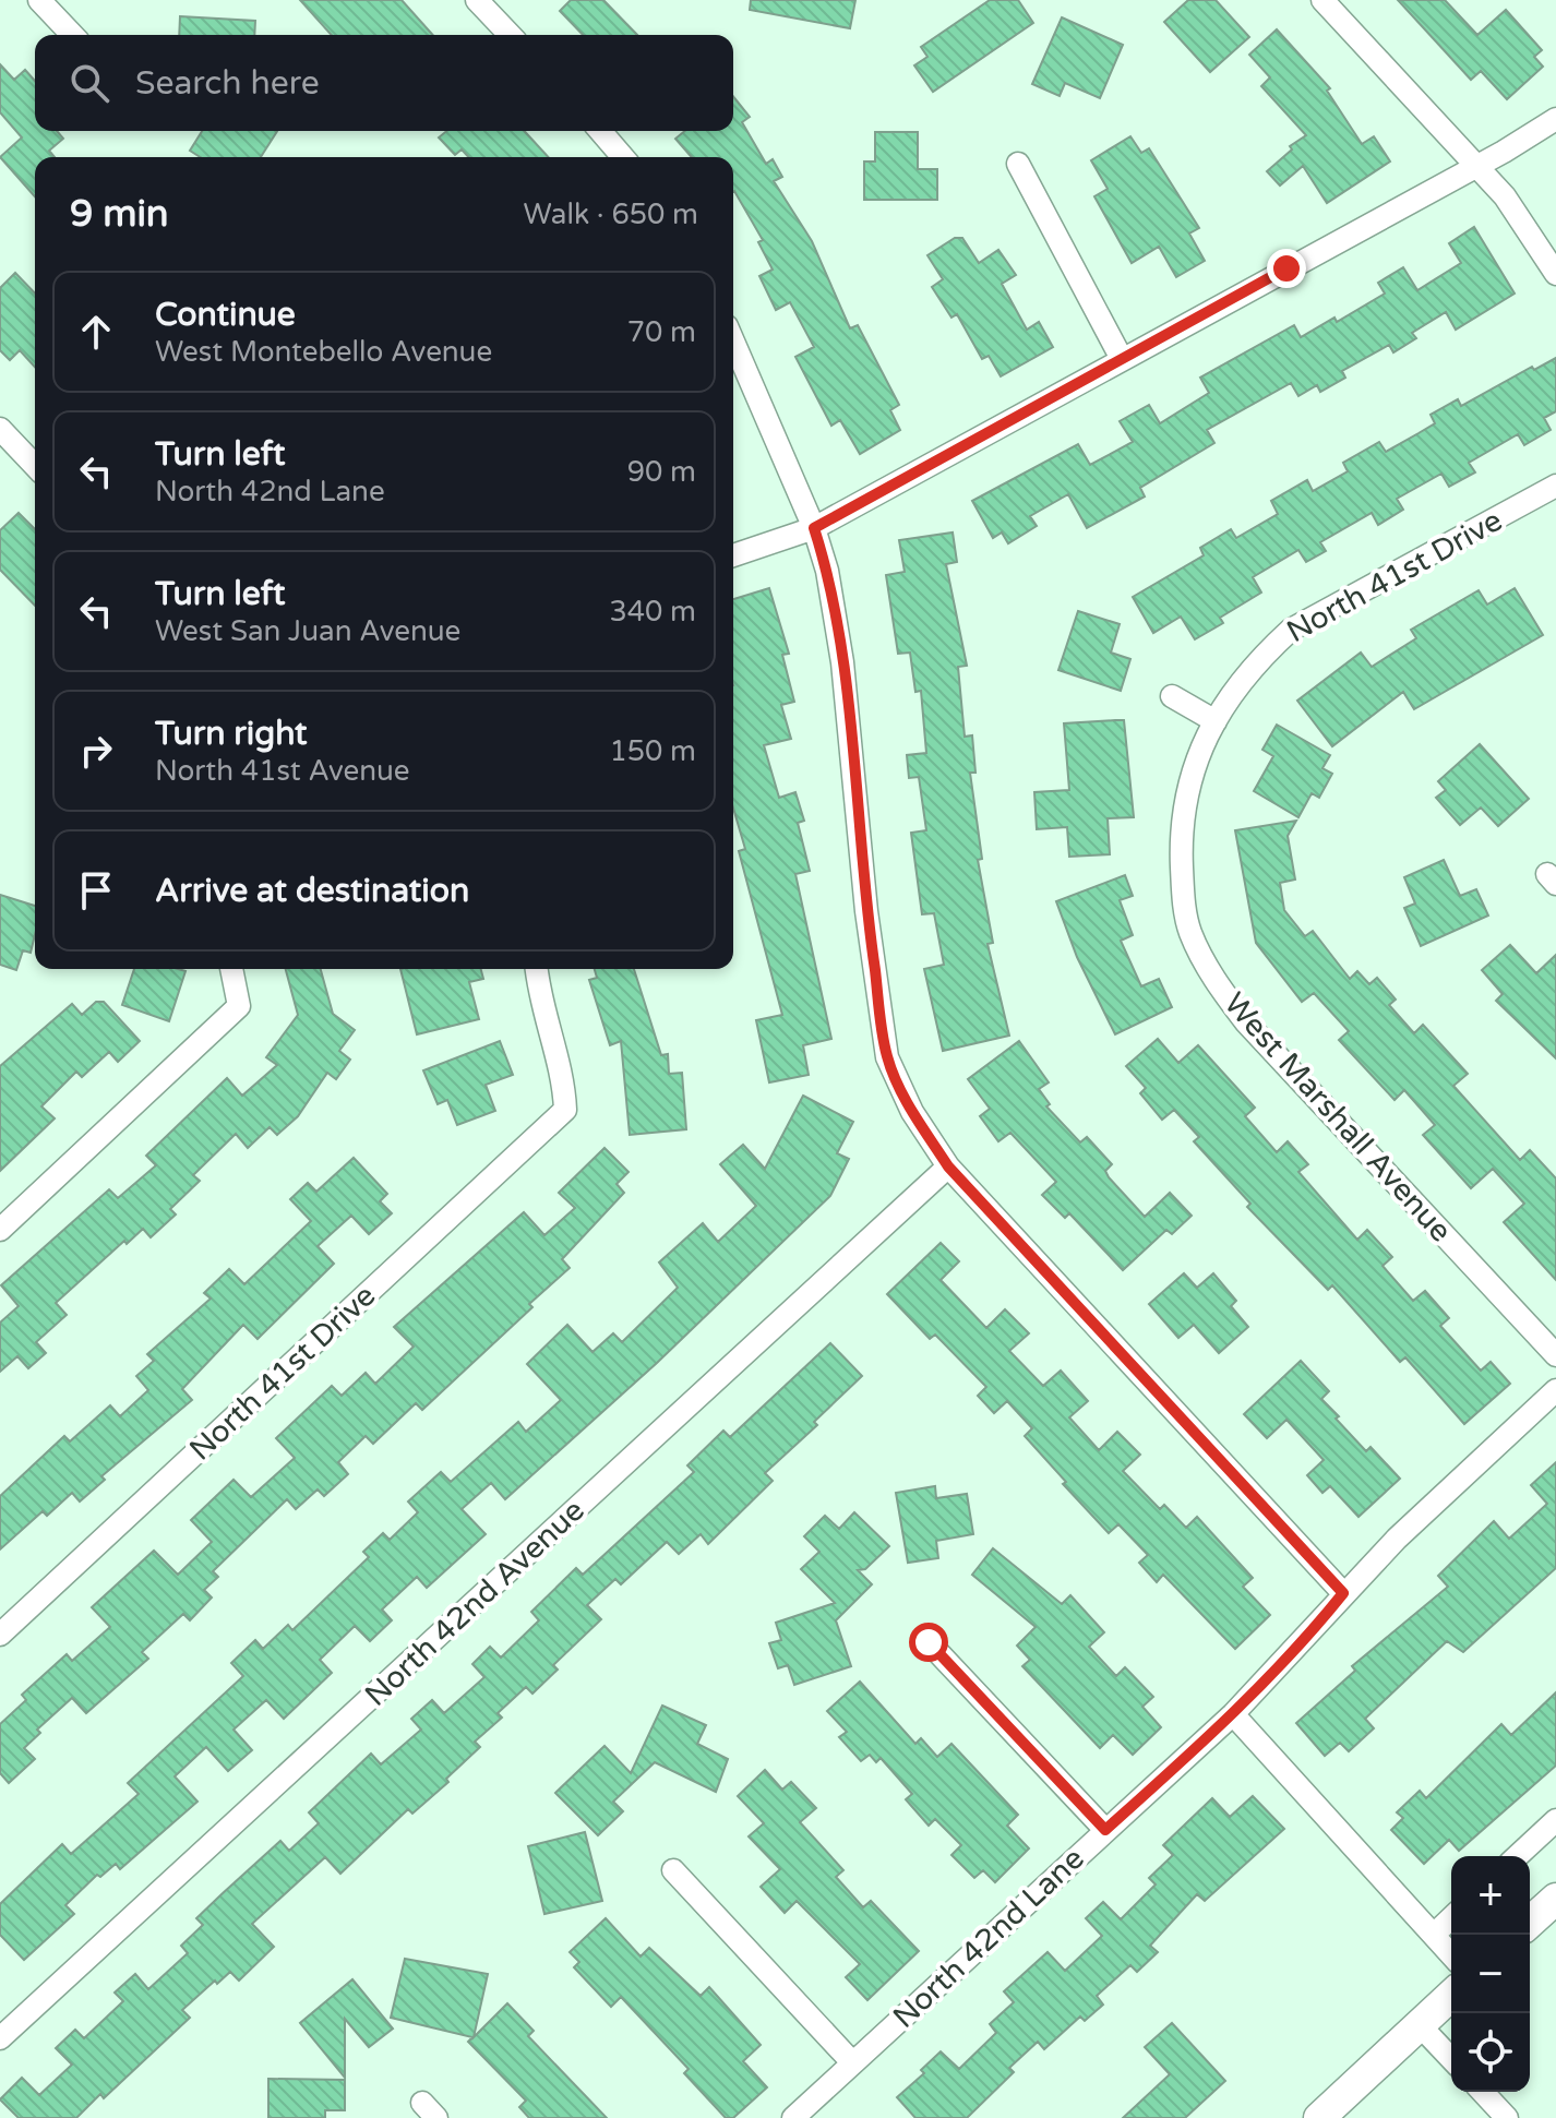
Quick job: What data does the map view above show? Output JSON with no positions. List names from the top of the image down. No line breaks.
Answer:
{"streets":{"street":["North 41st Drive","West Marshall Avenue","North 42nd Avenue","North 42nd Lane"]},"crossings":[["North 41st Drive","West Marshall Avenue"]],"page":{"search":"Search here","heading":["9 min","Walk · 650 m"],"list":[["Continue","West Montebello Avenue","70 m"],["Turn left","North 42nd Lane","90 m"],["Turn left","West San Juan Avenue","340 m"],["Turn right","North 41st Avenue","150 m"],"Arrive at destination"],"map_buttons":["+","−"]}}
